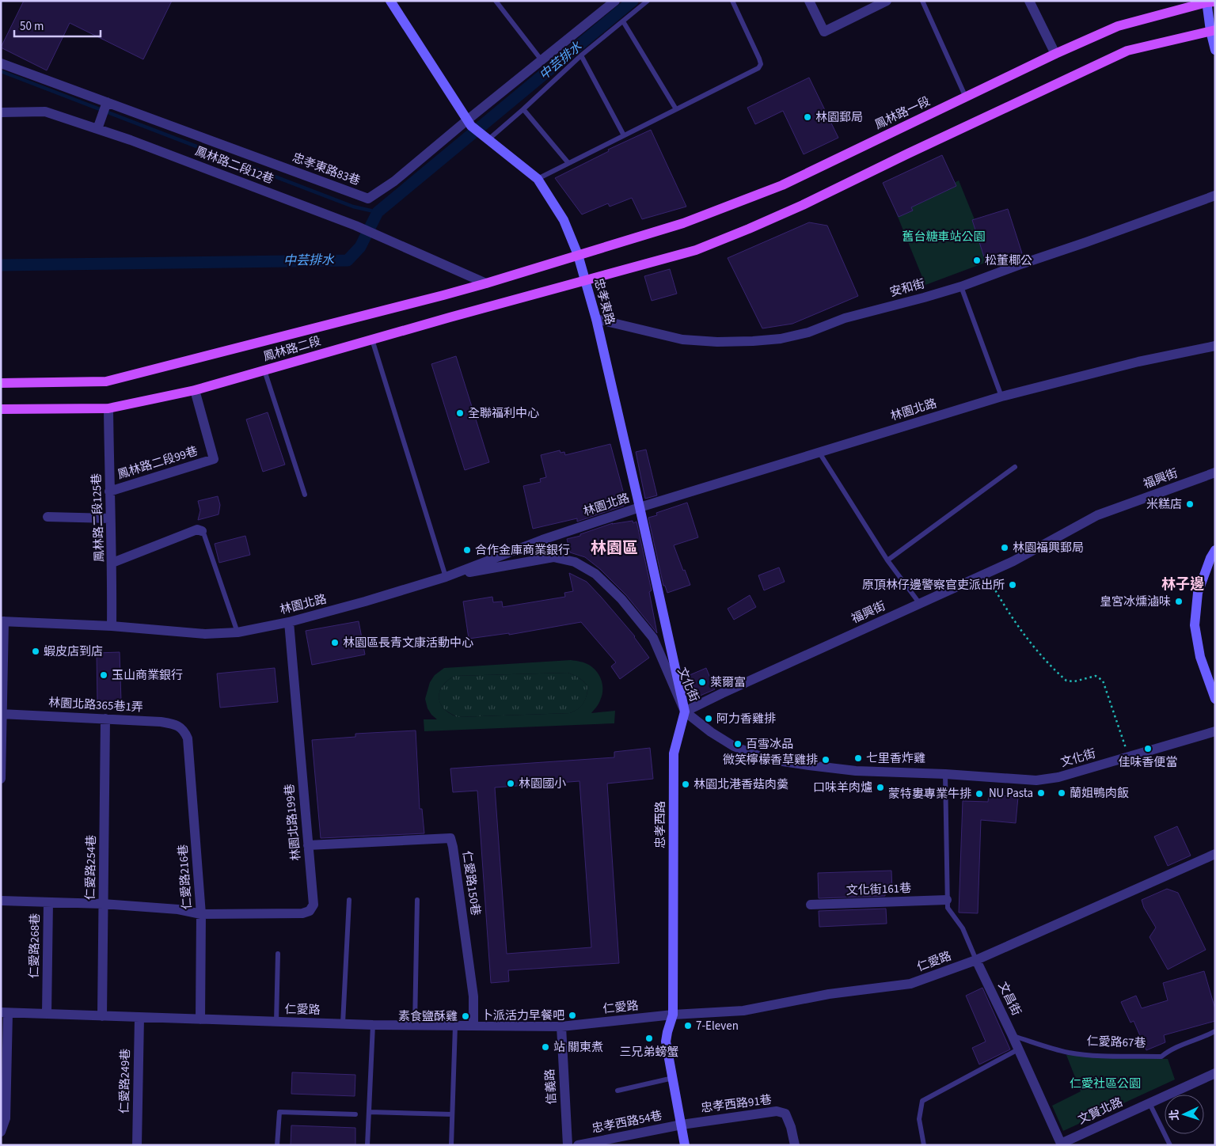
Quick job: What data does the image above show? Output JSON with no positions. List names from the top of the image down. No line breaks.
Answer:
{"streets":{"main road":["鳳林路一段","鳳林路二段"],"street":["鳳林路二段12巷","忠孝東路83巷","安和街","忠孝東路","林園北路","鳳林路二段99巷","福興街","鳳林路二段125巷","文化街","林園北路365巷1弄","林園北路199巷","忠孝西路","仁愛路254巷","仁愛路216巷","仁愛路150巷","文化街161巷","仁愛路268巷","仁愛路","文昌街","仁愛路249巷","信義路","忠孝西路91巷","文賢北路","忠孝西路54巷"],"lane":["仁愛路67巷"]},"crossings":[["鳳林路一段","忠孝東路"],["鳳林路一段","鳳林路二段"],["鳳林路二段12巷","鳳林路二段"],["忠孝東路83巷","忠孝東路"],["安和街","忠孝東路"],["忠孝東路","鳳林路二段"],["忠孝東路","林園北路"],["忠孝東路","忠孝西路"],["鳳林路二段","鳳林路二段99巷"],["鳳林路二段","鳳林路二段125巷"],["林園北路","鳳林路二段125巷"],["林園北路","文化街"],["林園北路","林園北路199巷"],["林園北路","忠孝西路"],["鳳林路二段99巷","鳳林路二段125巷"],["福興街","文化街"],["福興街","忠孝西路"],["文化街","忠孝西路"],["林園北路365巷1弄","仁愛路254巷"],["林園北路365巷1弄","仁愛路216巷"],["林園北路199巷","仁愛路216巷"],["林園北路199巷","仁愛路150巷"],["忠孝西路","仁愛路"],["忠孝西路","忠孝西路91巷"],["忠孝西路","忠孝西路54巷"],["仁愛路254巷","仁愛路"],["仁愛路216巷","仁愛路"],["仁愛路150巷","仁愛路"],["仁愛路268巷","仁愛路"],["仁愛路","文昌街"],["仁愛路","仁愛路249巷"],["仁愛路","信義路"],["文昌街","仁愛路67巷"],["忠孝西路91巷","忠孝西路54巷"]],"districts":["林園區","林子邊"],"water":["中芸排水"],"parks":["舊台糖車站公園","仁愛社區公園"],"places":["林園郵局","松董椰公","全聯福利中心","米糕店","林園福興郵局","合作金庫商業銀行","原頂林仔邊警察官吏派出所","皇宮冰燻滷味","林園區長青文康活動中心","蝦皮店到店","玉山商業銀行","萊爾富","阿力香雞排","百雪冰品","佳味香便當","七里香炸雞","微笑檸檬香草雞排","林園國小","林園北港香菇肉羮","口味羊肉爐","NU Pasta","蘭姐鴨肉飯","蒙特婁專業牛排","卜派活力早餐吧","素食鹽酥雞","7-Eleven","三兄弟螃蟹","站 關東煮"],"scale_bar":"50 m","north":"left"}
